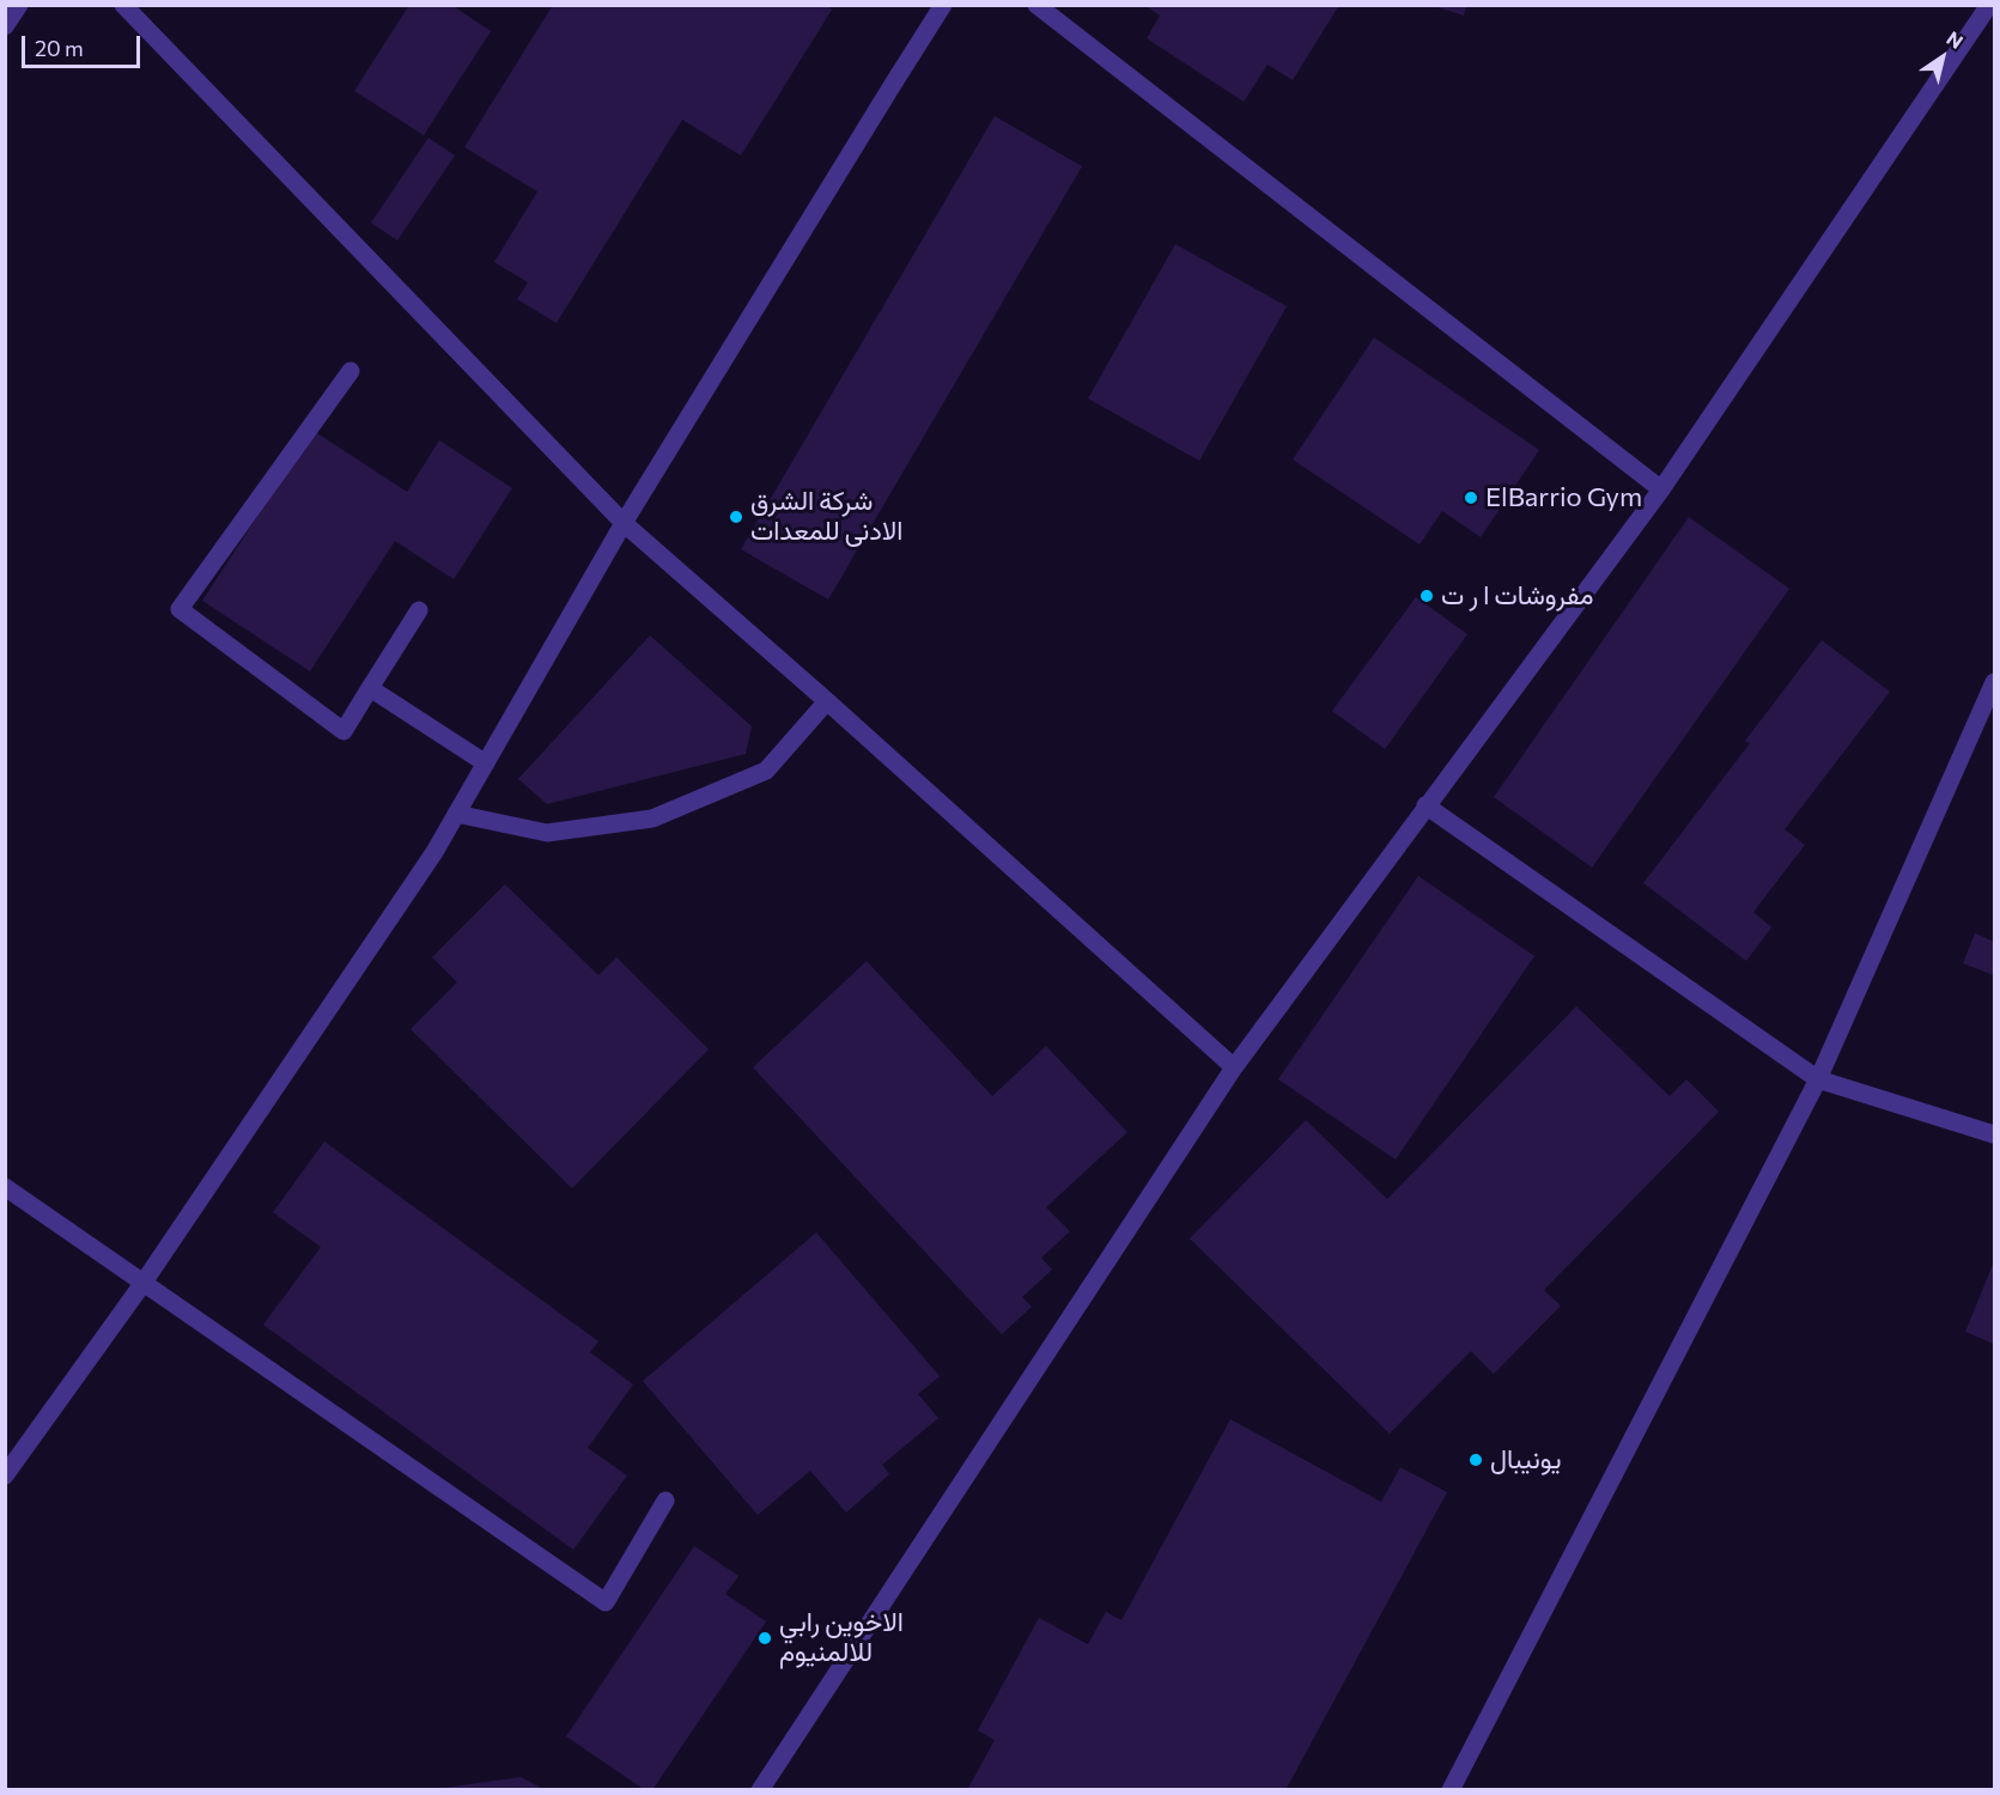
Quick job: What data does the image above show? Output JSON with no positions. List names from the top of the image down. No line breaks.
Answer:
{"places":["ElBarrio Gym","شركة الشرق الادنى للمعدات","مفروشات ا ر ت","يونيبال","الاخوين رابي للالمنيوم"],"scale_bar":"20 m","north":"top right"}
